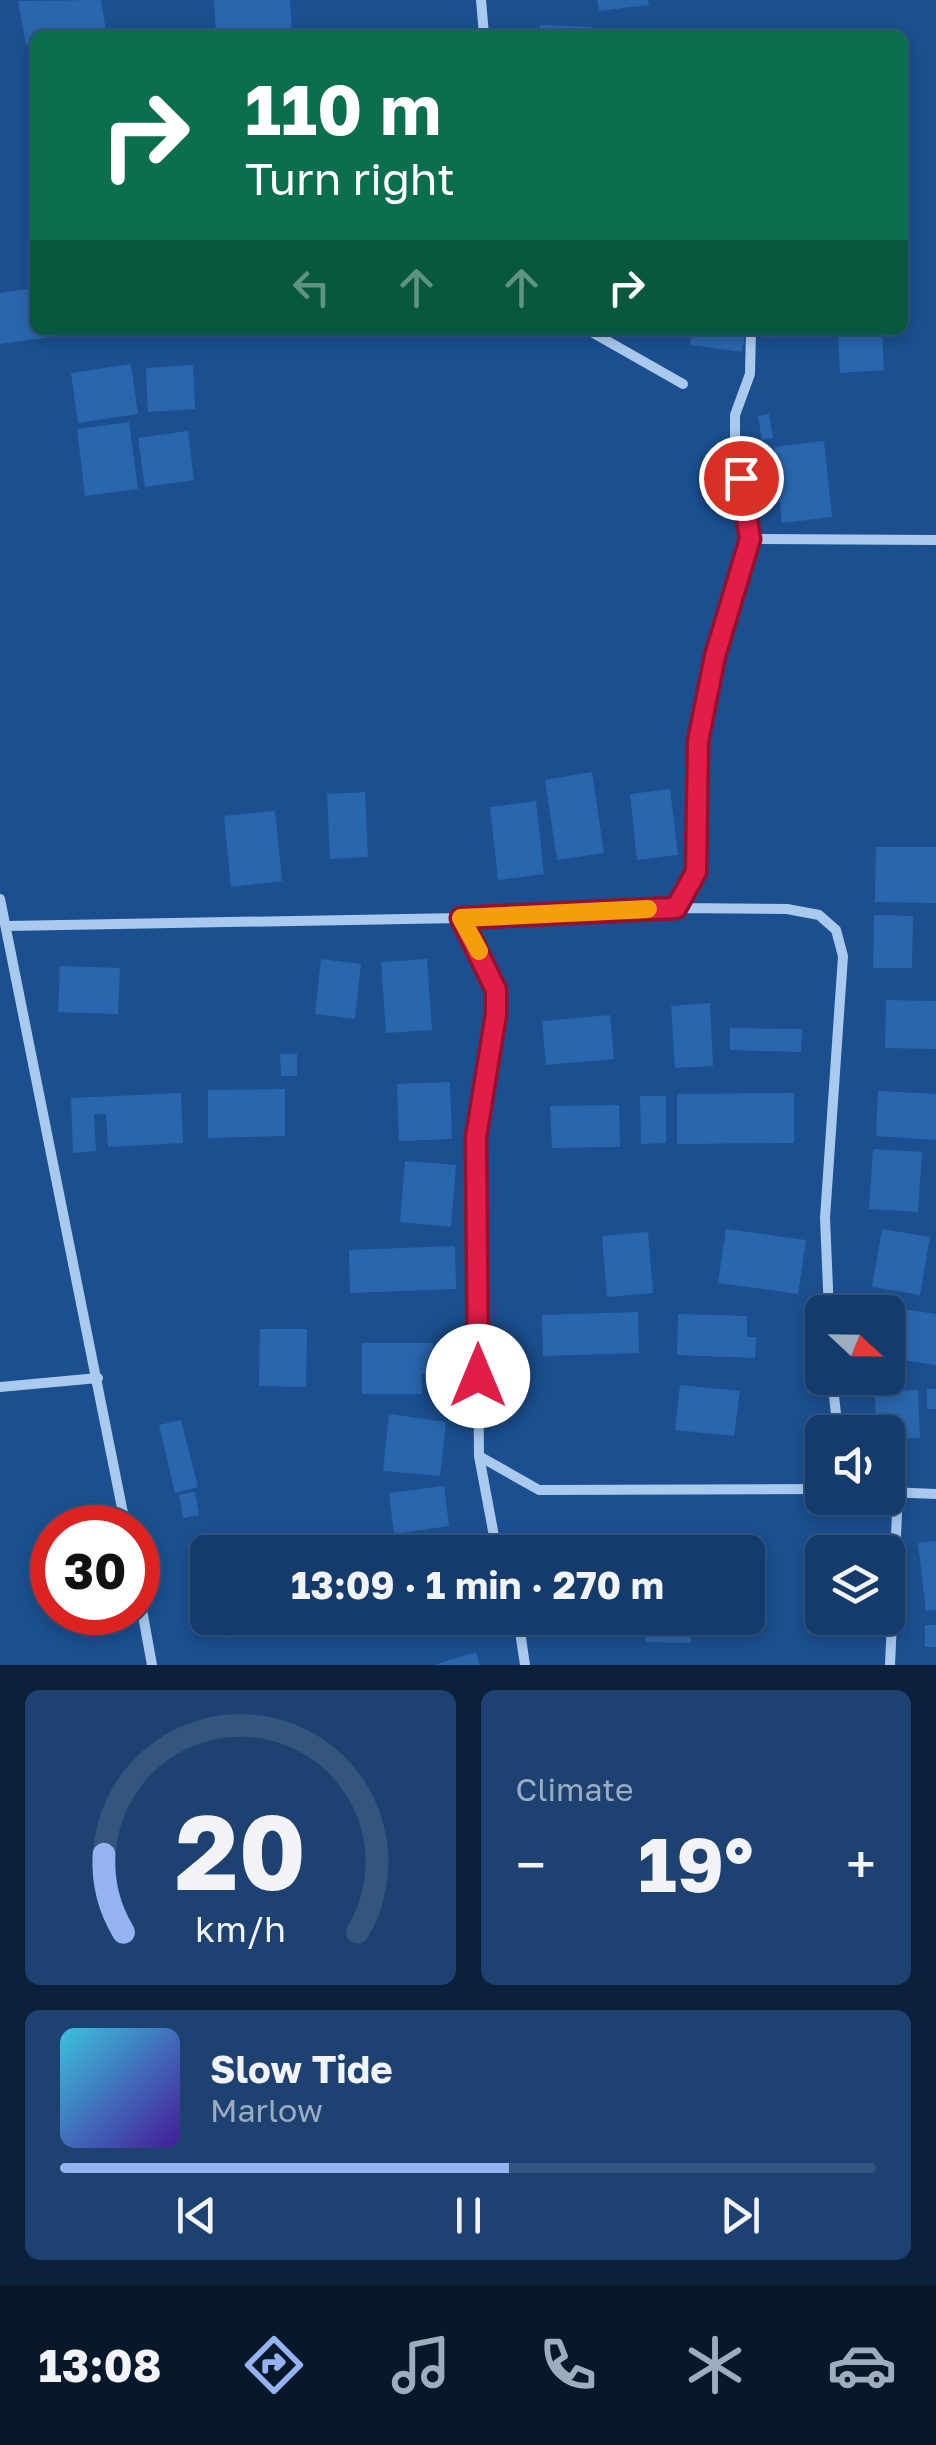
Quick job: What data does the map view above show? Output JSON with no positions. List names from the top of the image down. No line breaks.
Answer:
{"north":"right","page":{"turn":["110 m","Turn right"],"limit":"30","trip":"13:09 · 1 min · 270 m","tile":"Climate","heat":["−","19°","+"],"song":["Slow Tide","Marlow"],"tabs":"13:08","gauge":["20","km/h"]}}
